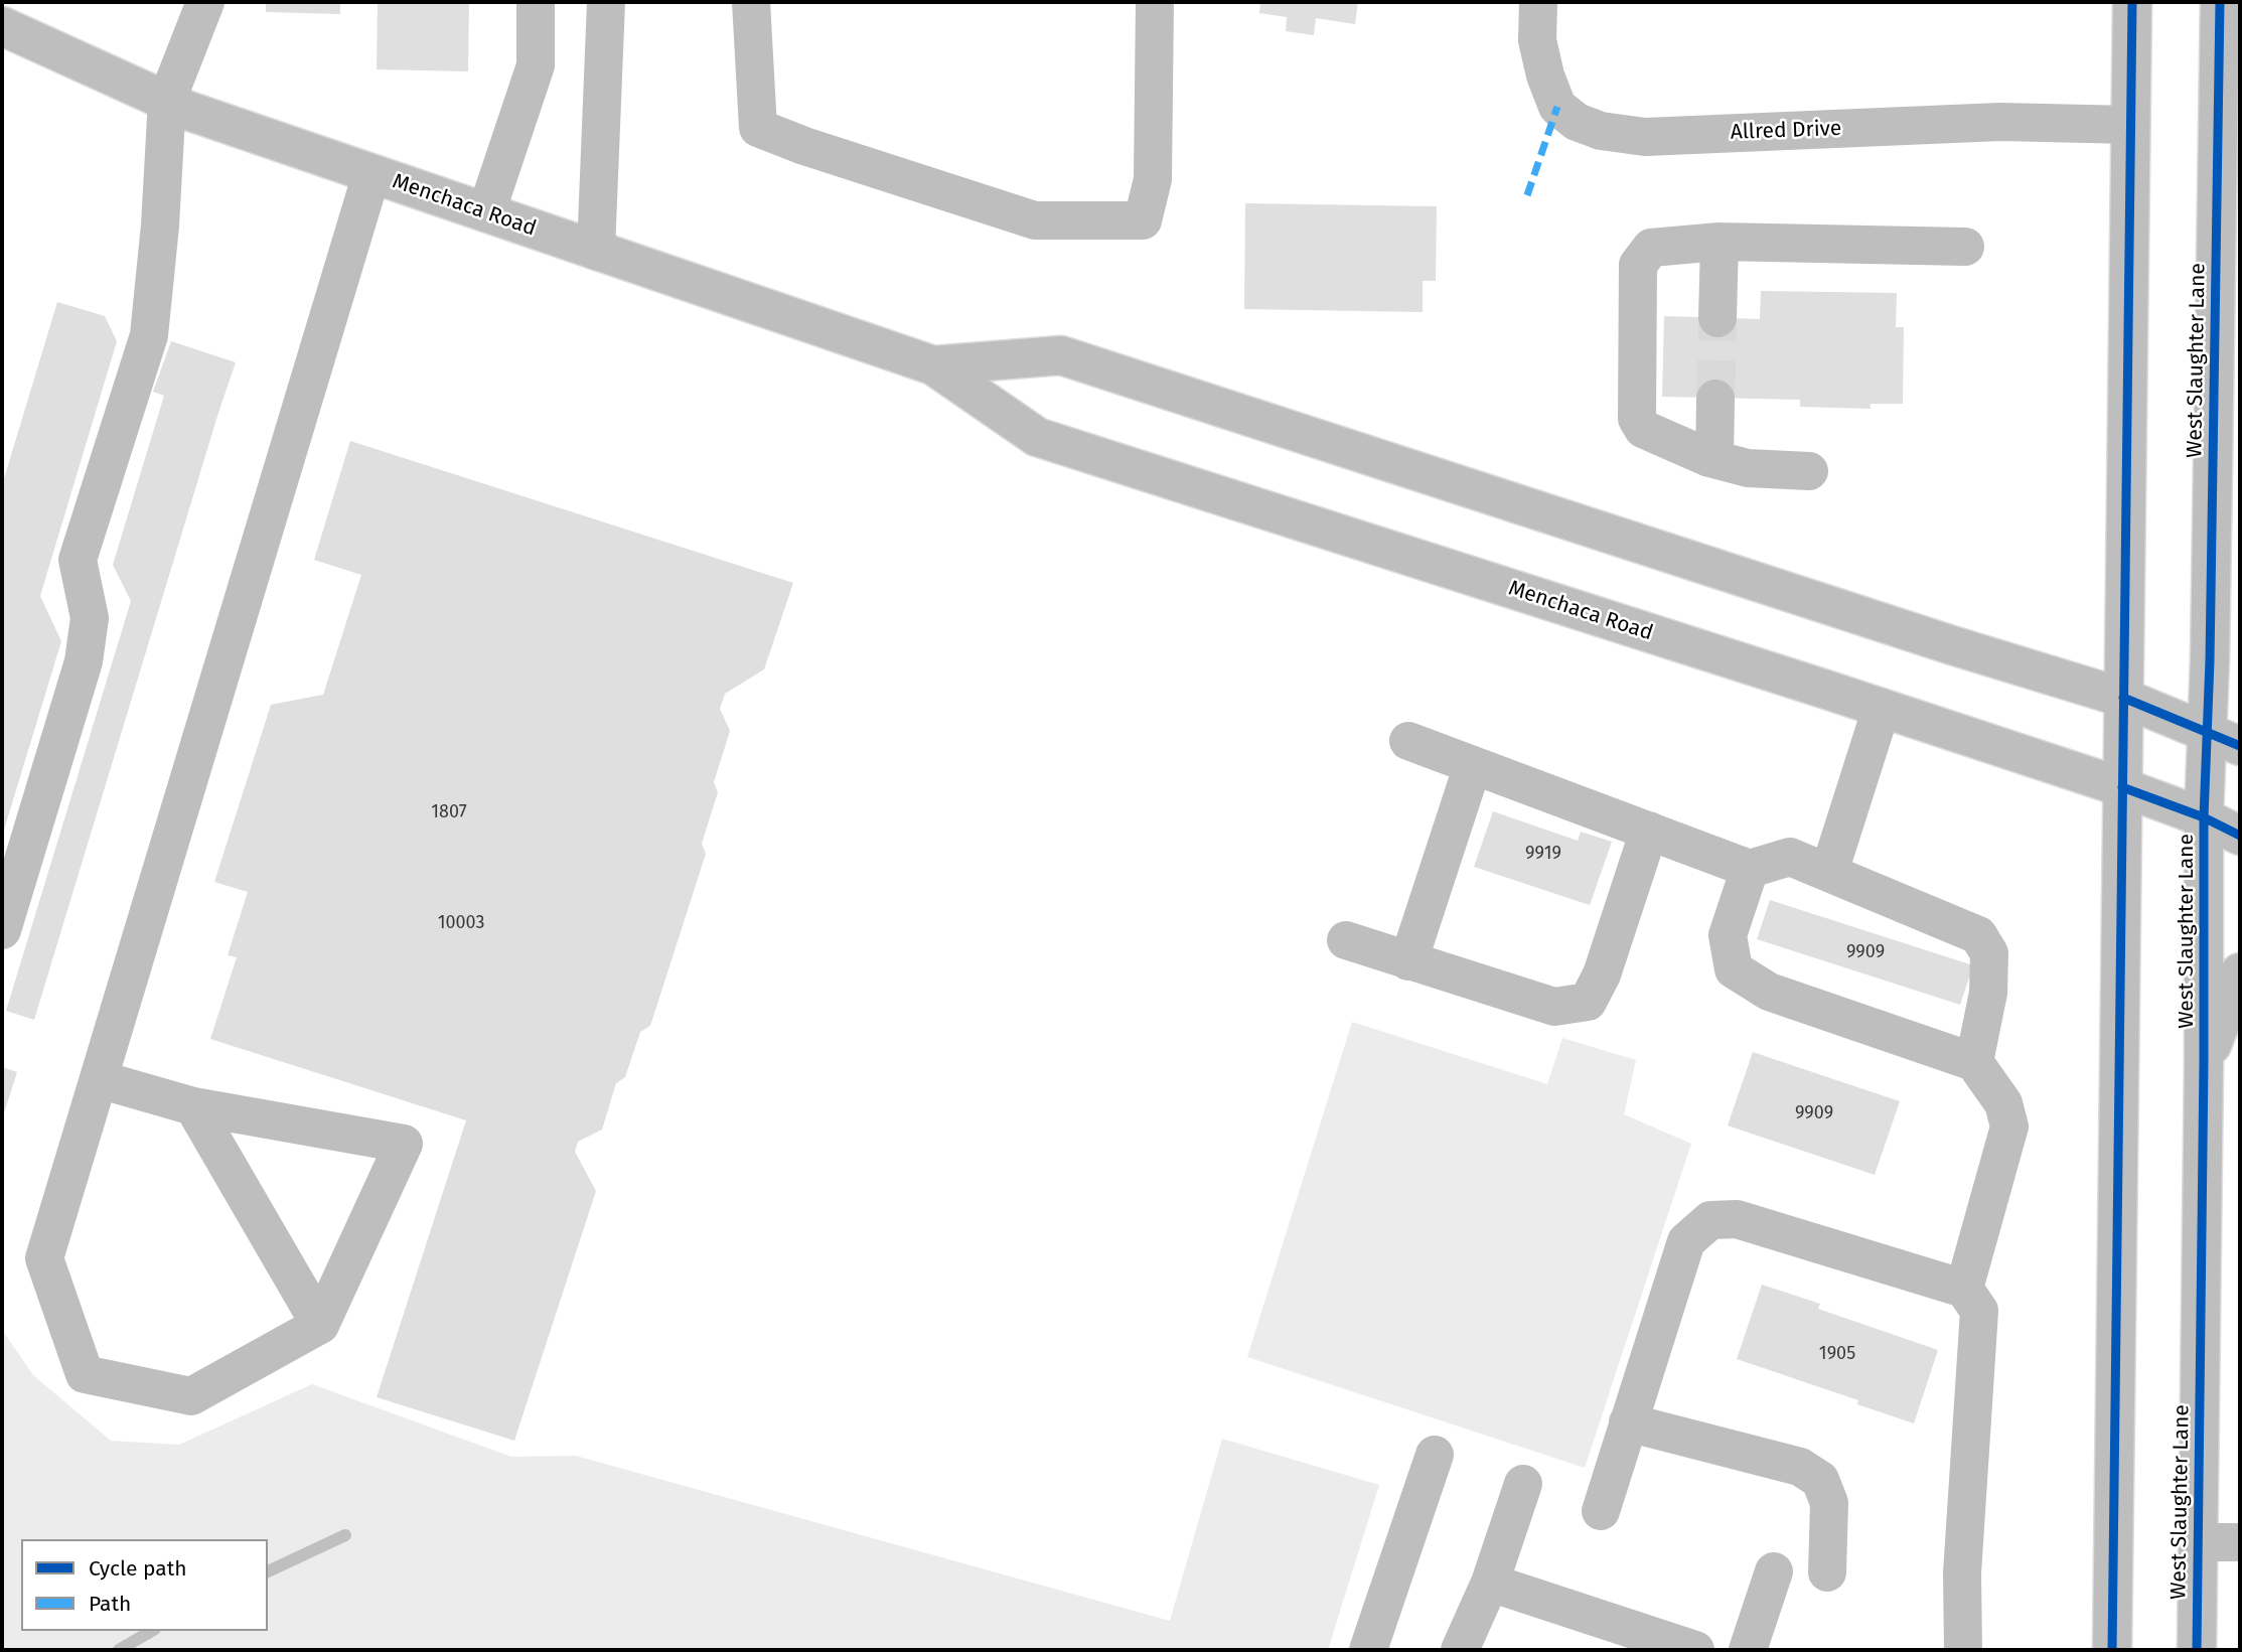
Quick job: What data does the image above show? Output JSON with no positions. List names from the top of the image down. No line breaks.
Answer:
{"streets":{"main road":["Allred Drive","Menchaca Road","West Slaughter Lane"]},"crossings":[["Menchaca Road","West Slaughter Lane"]],"house_numbers":["1807","9919","10003","9909","9909","1905"],"legend":["Cycle path","Path"]}
